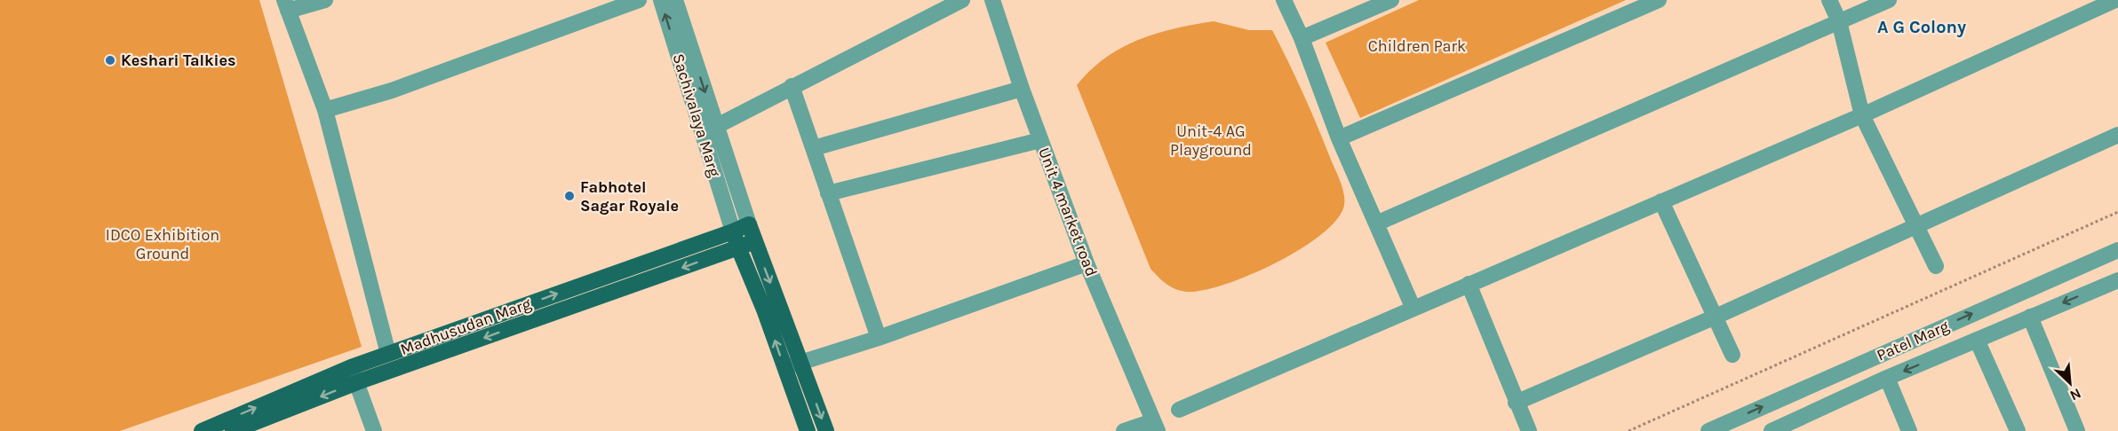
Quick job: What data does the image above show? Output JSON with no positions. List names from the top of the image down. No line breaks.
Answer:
{"streets":{"main road":["Madhusudan Marg"],"street":["Sachivalaya Marg","Unit 4 market road","Patel Marg"]},"crossings":[["Sachivalaya Marg","Madhusudan Marg"]],"districts":["A G Colony"],"parks":["Children Park","Unit-4 AG Playground","IDCO Exhibition Ground"],"places":["Keshari Talkies","Fabhotel Sagar Royale"],"north":"bottom right"}
